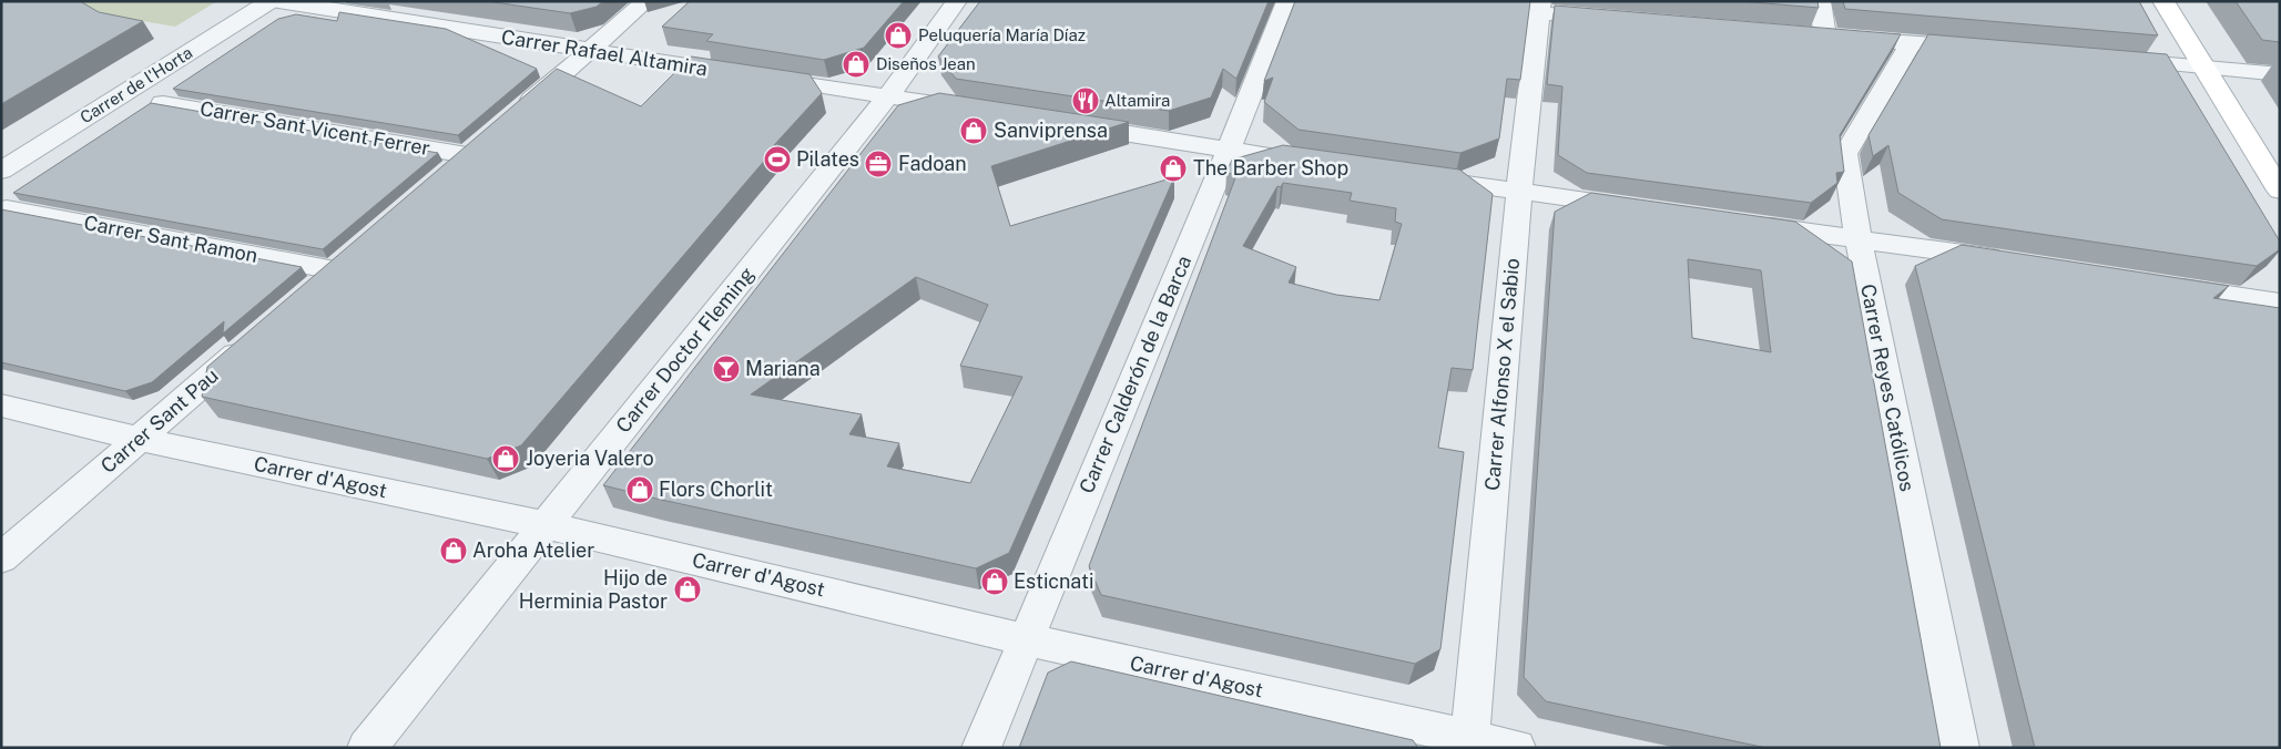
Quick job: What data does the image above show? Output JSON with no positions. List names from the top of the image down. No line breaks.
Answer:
{"streets":{"street":["Carrer Rafael Altamira","Carrer de l'Horta","Carrer Sant Vicent Ferrer","Carrer Sant Ramon","Carrer Doctor Fleming","Carrer Calderón de la Barca","Carrer Alfonso X el Sabio","Carrer Reyes Católicos","Carrer Sant Pau","Carrer d'Agost"]},"crossings":[["Carrer Rafael Altamira","Carrer Doctor Fleming"],["Carrer Doctor Fleming","Carrer d'Agost"],["Carrer Calderón de la Barca","Carrer d'Agost"],["Carrer Alfonso X el Sabio","Carrer d'Agost"],["Carrer Sant Pau","Carrer d'Agost"]],"places":{"shop":["Peluquería María Díaz","Diseños Jean","Sanviprensa","The Barber Shop","Joyeria Valero","Flors Chorlit","Aroha Atelier","Esticnati","Hijo de Herminia Pastor"],"restaurant":["Altamira"],"sports":["Pilates"],"office":["Fadoan"],"bar":["Mariana"]}}
